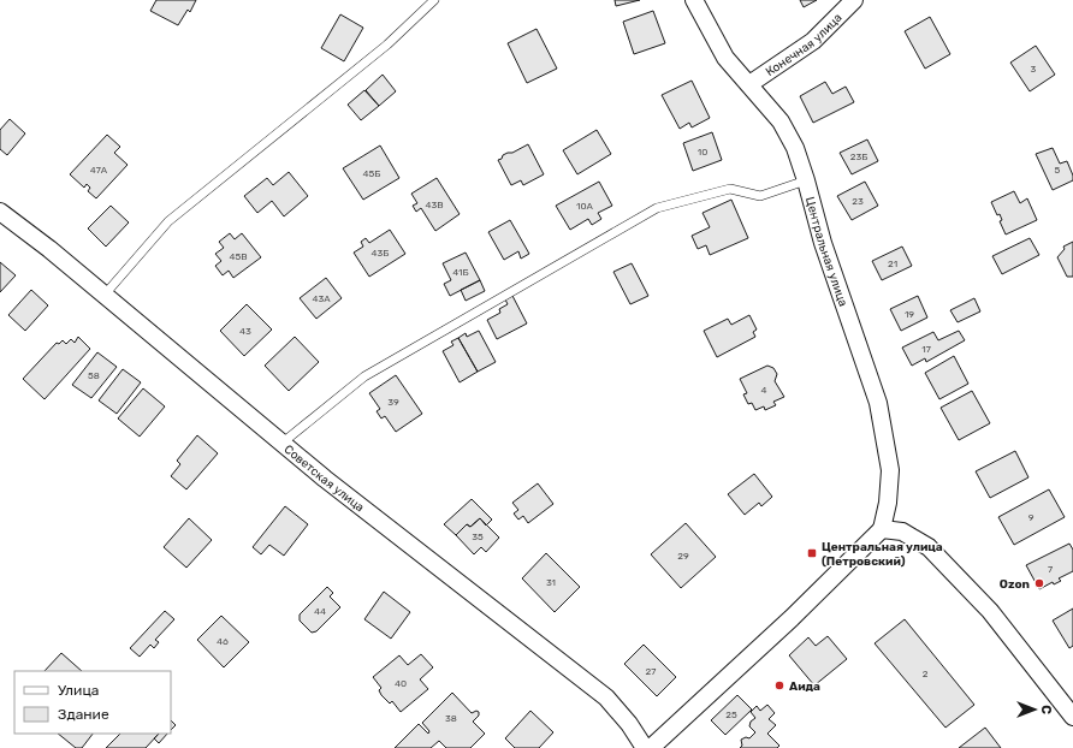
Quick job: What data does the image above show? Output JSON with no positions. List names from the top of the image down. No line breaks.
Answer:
{"streets":{"street":["Конечная улица","Центральная улица","Советская улица"]},"crossings":[["Конечная улица","Центральная улица"]],"places":{"transit":["Центральная улица (Петровский)"],"other":["Ozon","Аида"]},"house_numbers":["3","10","23Б","47А","5","45Б","23","43В","10А","43Б","45В","21","41Б","43А","19","43","17","58","4","39","9","35","29","7","31","44","46","27","2","40","25","38"],"legend":["Улица","Здание"],"north":"right"}
